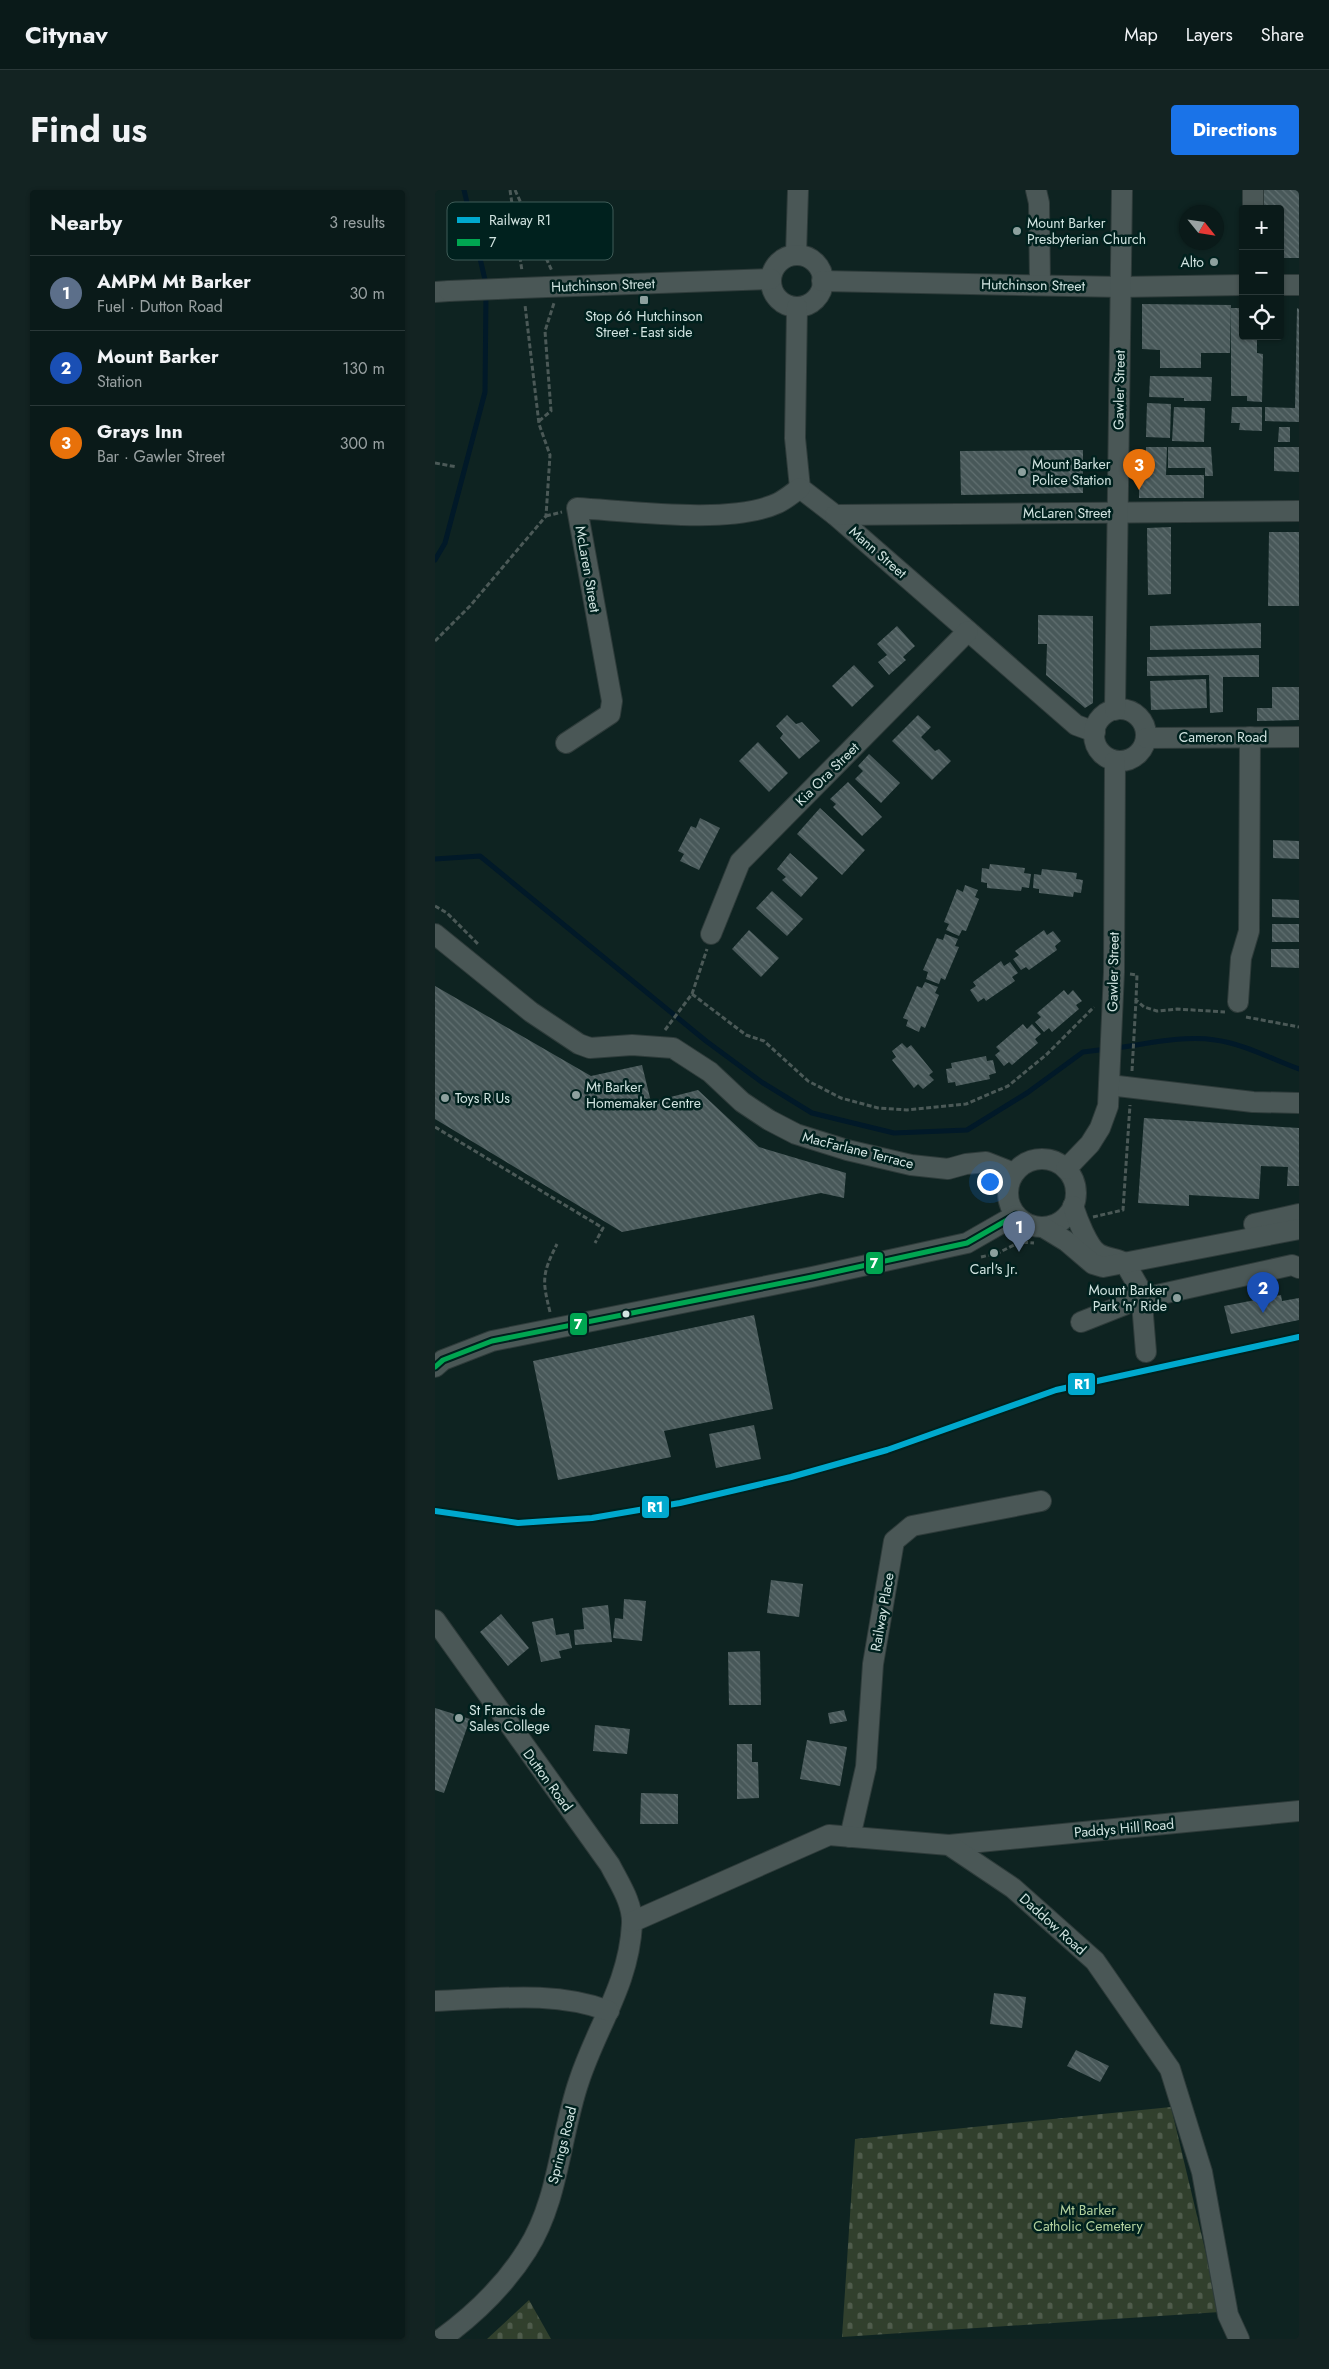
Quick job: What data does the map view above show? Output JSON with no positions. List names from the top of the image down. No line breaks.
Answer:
{"streets":{"street":["Hutchinson Street","Gawler Street","McLaren Street","Mann Street","Cameron Road","Kia Ora Street","MacFarlane Terrace","Railway Place","Dutton Road","Paddys Hill Road","Daddow Road","Springs Road"]},"crossings":[["Hutchinson Street","Gawler Street"],["Gawler Street","McLaren Street"],["Gawler Street","Mann Street"],["Gawler Street","Cameron Road"],["Gawler Street","MacFarlane Terrace"],["McLaren Street","Mann Street"],["Mann Street","Cameron Road"],["Mann Street","Kia Ora Street"],["Railway Place","Daddow Road"],["Dutton Road","Daddow Road"],["Dutton Road","Springs Road"],["Paddys Hill Road","Daddow Road"],["Daddow Road","Springs Road"]],"parks":["Mt Barker Catholic Cemetery"],"places":{"other":["Mount Barker Presbyterian Church","Alto","Mount Barker Police Station","Mt Barker Homemaker Centre","Toys R Us","Carl's Jr.","Mount Barker Park 'n' Ride","St Francis de Sales College"],"transit":["Stop 66 Hutchinson Street - East side"]},"lines":["transit line 7","rail line R1"],"legend":["Railway R1","7"],"north":"bottom right","page":{"header":"Citynav","nav":["Map","Layers","Share"],"title":"Find us","buttons":"Directions","heading":["Nearby","3 results"],"map_buttons":["+","−"],"list":[{"mark":"1","name":"AMPM Mt Barker","note":"Fuel · Dutton Road","value":"30 m"},{"mark":"2","name":"Mount Barker","note":"Station","value":"130 m"},{"mark":"3","name":"Grays Inn","note":"Bar · Gawler Street","value":"300 m"}],"pins":["3","1","2"]}}
